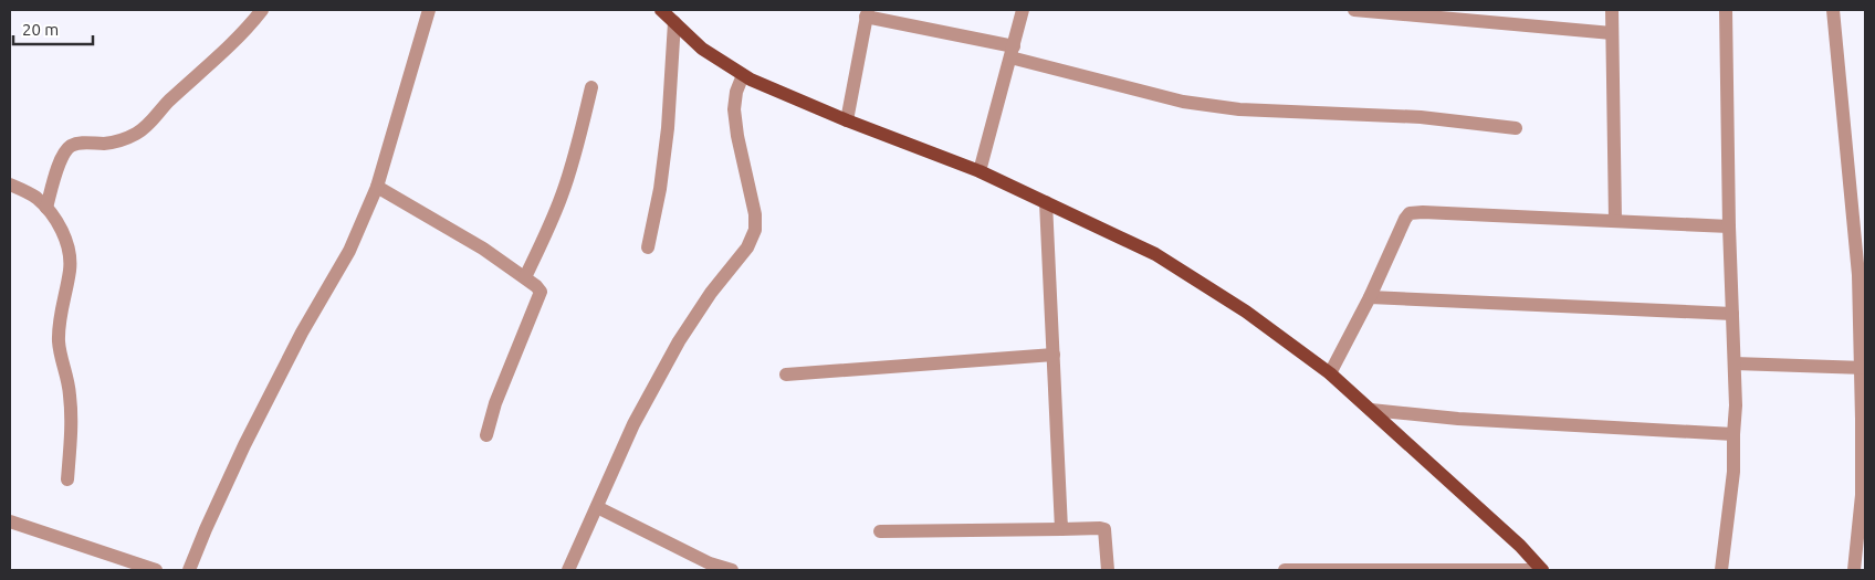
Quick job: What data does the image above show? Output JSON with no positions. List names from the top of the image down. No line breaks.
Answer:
{"scale_bar":"20 m"}
